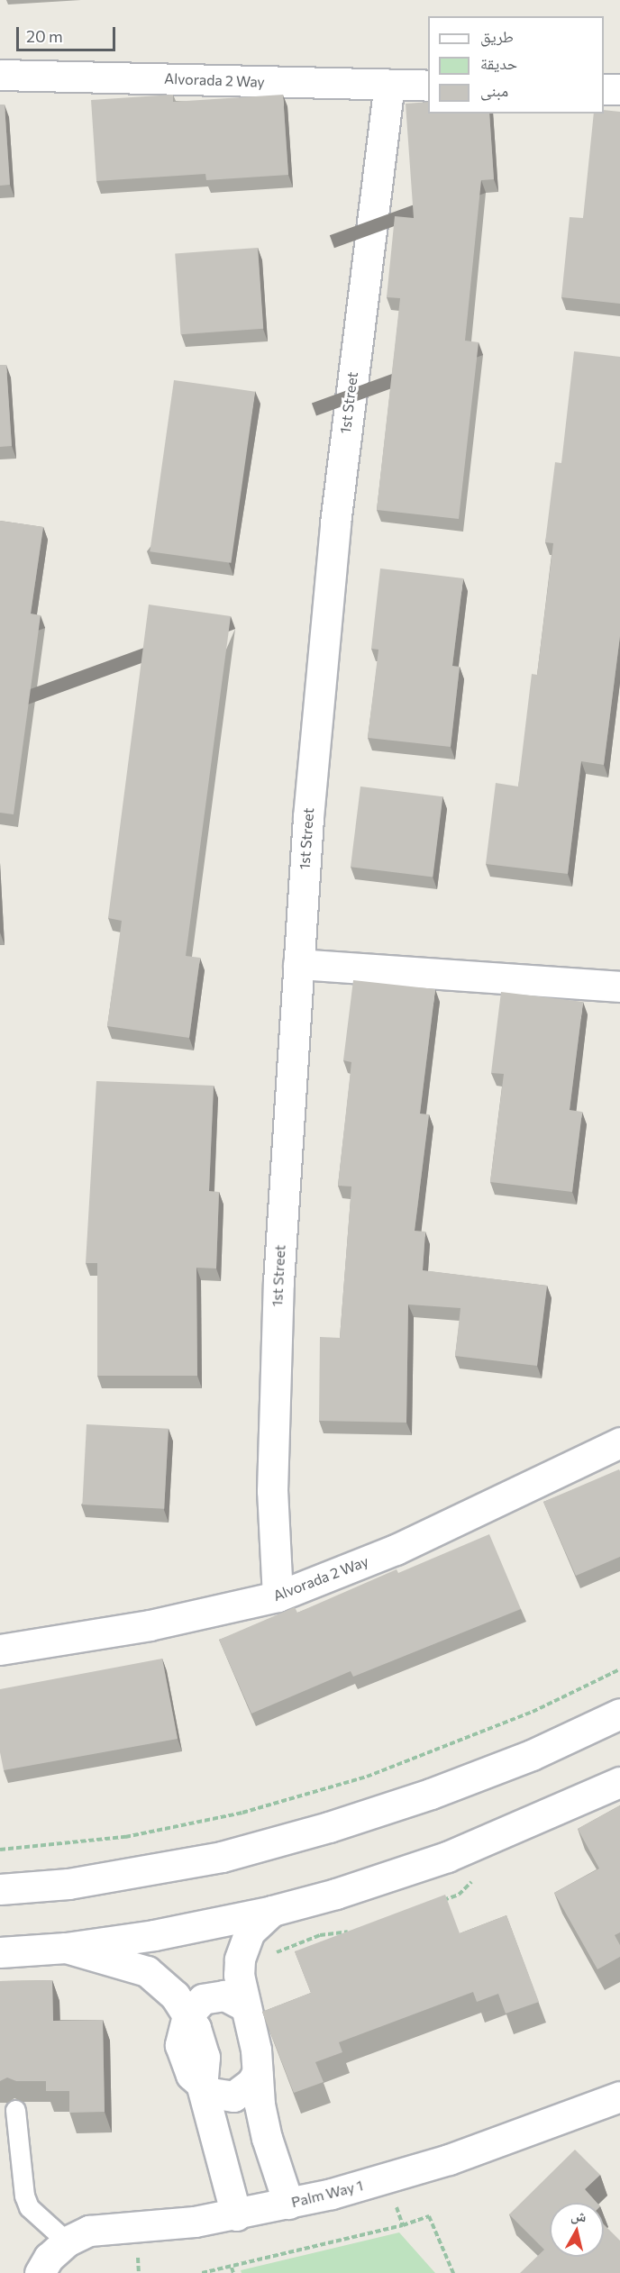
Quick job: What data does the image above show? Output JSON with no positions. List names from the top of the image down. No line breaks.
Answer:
{"streets":{"street":["Alvorada 2 Way","1st Street","Palm Way 1"]},"crossings":[["Alvorada 2 Way","1st Street"]],"legend":["طريق","حديقة","مبنى"],"scale_bar":"20 m","north":"top"}
